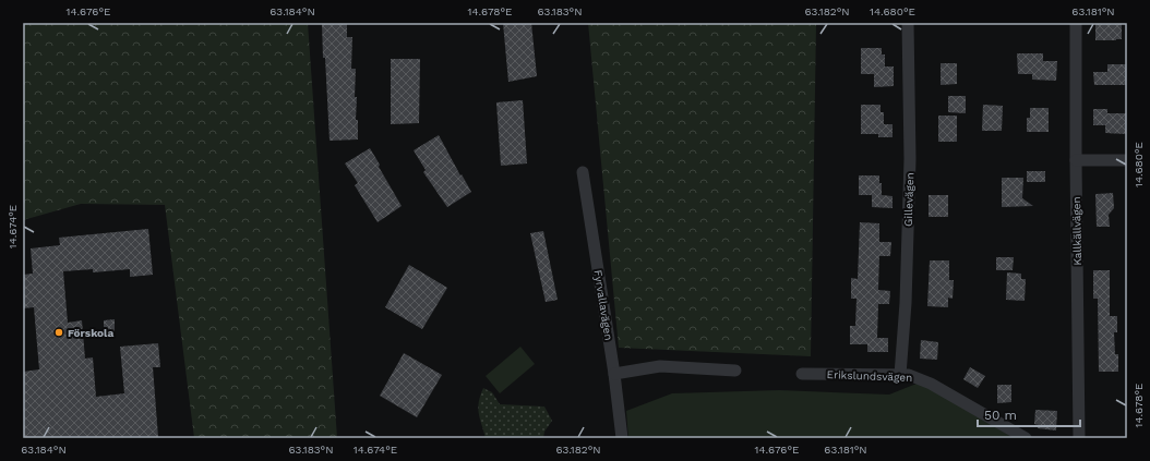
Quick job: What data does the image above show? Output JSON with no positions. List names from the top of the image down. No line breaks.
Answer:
{"streets":{"street":["Gillevägen","Kallkällvägen","Fyrvallavägen","Erikslundsvägen"]},"crossings":[["Gillevägen","Erikslundsvägen"]],"places":["Förskola"],"scale_bar":"50 m","coordinates":["14.676°E","63.184°N","14.678°E","63.183°N","63.182°N","14.680°E","63.181°N","14.674°E"]}
